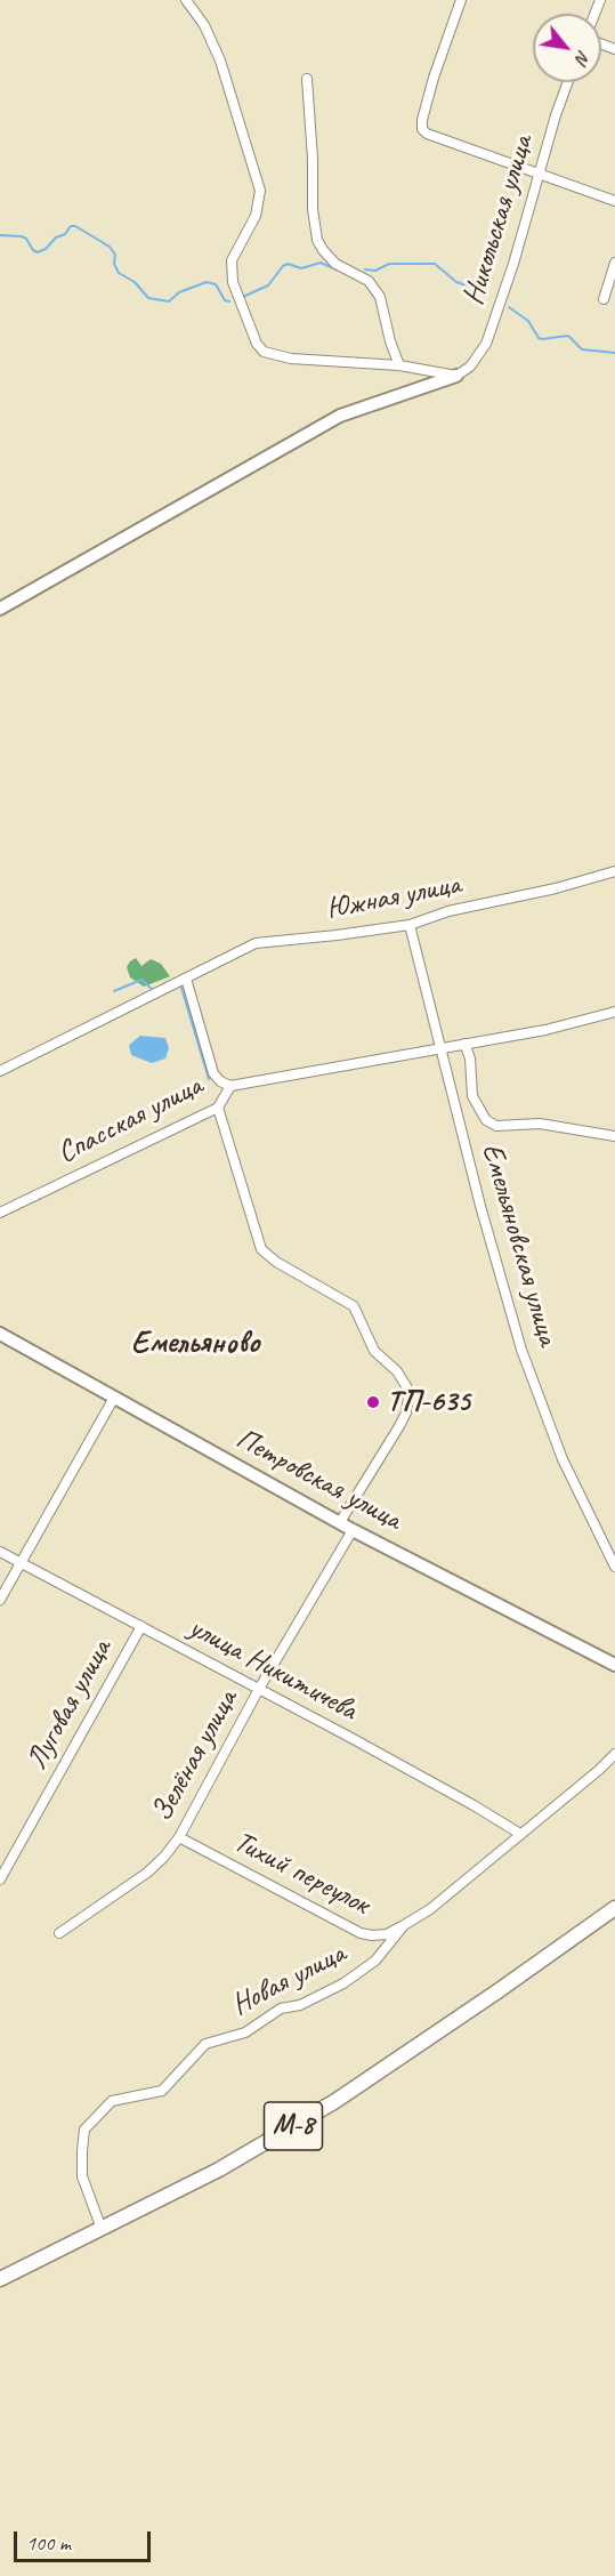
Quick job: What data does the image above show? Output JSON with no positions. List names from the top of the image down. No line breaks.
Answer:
{"streets":{"main road":["М-8"],"street":["Никольская улица","Южная улица","Спасская улица","Емельяновская улица","Петровская улица","улица Никитичева","Луговая улица","Зелёная улица","Тихий переулок","Новая улица"]},"crossings":[["Южная улица","Емельяновская улица"],["Спасская улица","Емельяновская улица"],["Петровская улица","Зелёная улица"],["улица Никитичева","Луговая улица"],["улица Никитичева","Зелёная улица"],["улица Никитичева","Новая улица"],["Зелёная улица","Тихий переулок"],["Тихий переулок","Новая улица"],["Новая улица","М-8"]],"districts":["Емельяново"],"places":["ТП-635"],"scale_bar":"100 m","north":"bottom right"}
